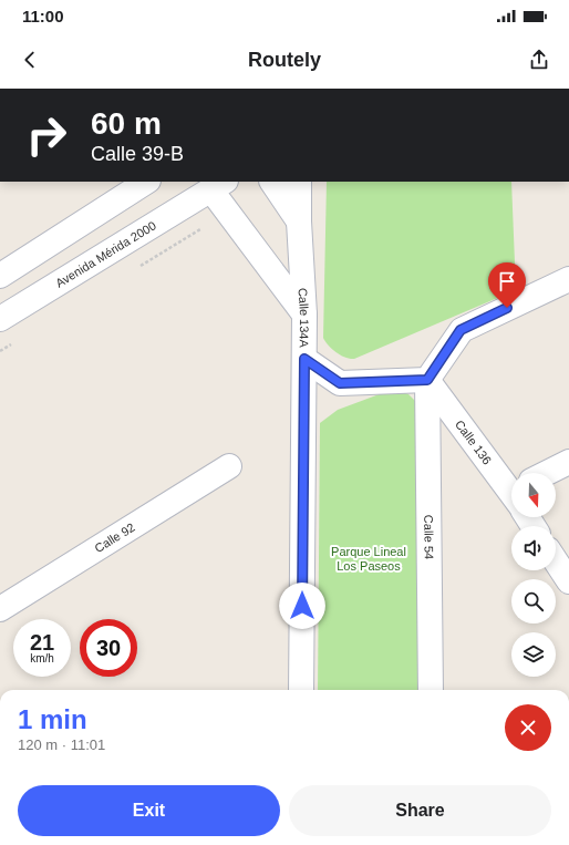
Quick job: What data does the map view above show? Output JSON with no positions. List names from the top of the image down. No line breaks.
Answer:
{"streets":{"street":["Avenida Mérida 2000","Calle 134A","Calle 136","Calle 92","Calle 54"]},"crossings":[["Avenida Mérida 2000","Calle 134A"],["Calle 136","Calle 54"]],"parks":["Parque Lineal Los Paseos"],"north":"bottom","page":{"status":"11:00","header":"Routely","turn":["60 m","Calle 39-B"],"speed":"21 km/h","limit":"30","heading":["1 min","120 m · 11:01"],"buttons":["Exit","Share"]}}
